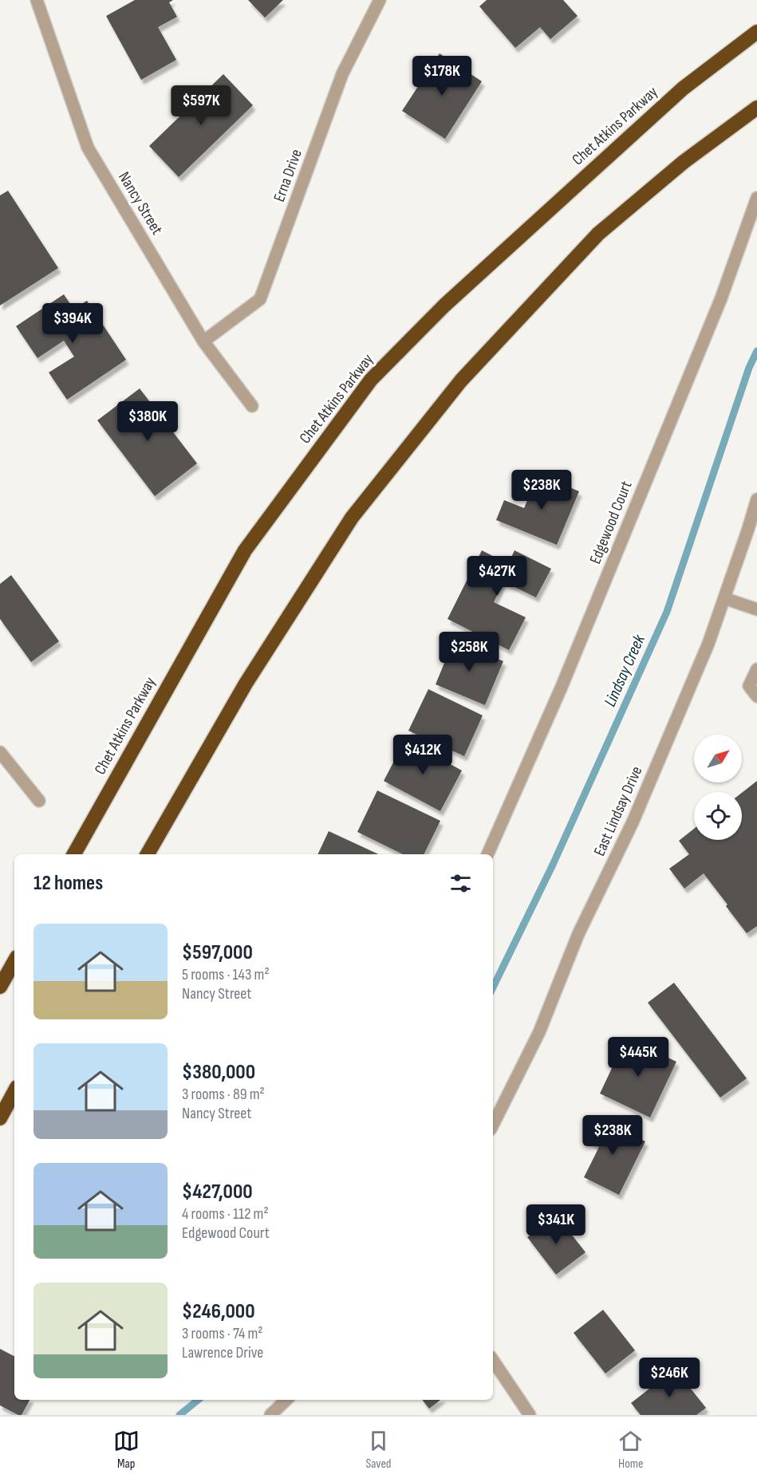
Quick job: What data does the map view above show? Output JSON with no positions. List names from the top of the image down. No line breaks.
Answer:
{"streets":{"highway":["Chet Atkins Parkway"],"street":["Erna Drive","Nancy Street","Edgewood Court","East Lindsay Drive"]},"crossings":[["Erna Drive","Nancy Street"]],"water":["Lindsay Creek"],"north":"top right","page":{"price":["$178K","$597K","$394K","$380K","$238K","$427K","$258K","$412K","$445K","$238K","$341K","$246K"],"heading":"12 homes","list":[{"name":"$597,000","note":"5 rooms · 143 m² · Nancy Street"},{"name":"$380,000","note":"3 rooms · 89 m² · Nancy Street"},{"name":"$427,000","note":"4 rooms · 112 m² · Edgewood Court"},{"name":"$246,000","note":"3 rooms · 74 m² · Lawrence Drive"}],"tabs":["Map","Saved","Home"]}}
